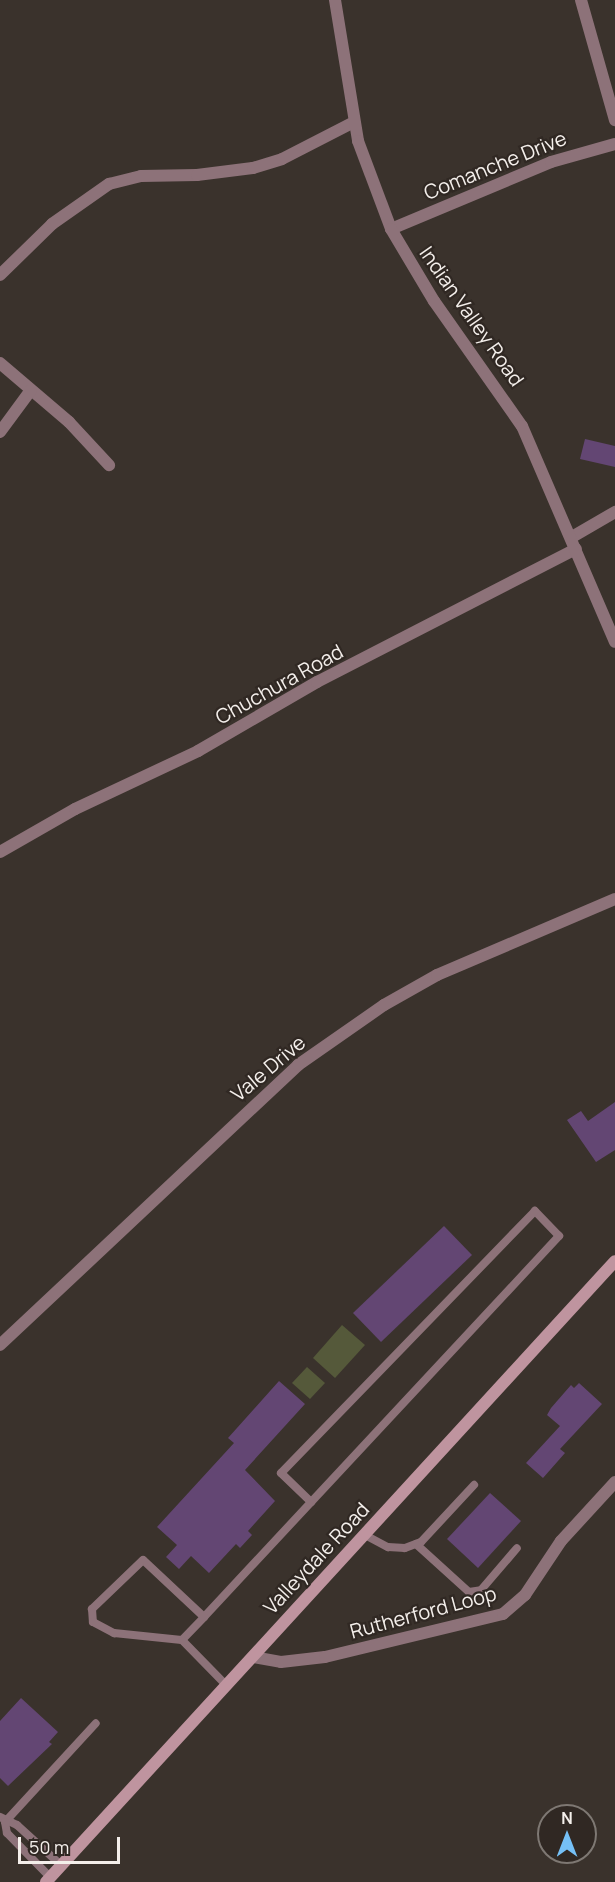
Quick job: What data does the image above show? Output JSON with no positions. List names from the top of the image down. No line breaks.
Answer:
{"streets":{"main road":["Valleydale Road"],"street":["Comanche Drive","Indian Valley Road","Chuchura Road","Vale Drive","Rutherford Loop"]},"crossings":[["Comanche Drive","Indian Valley Road"],["Indian Valley Road","Chuchura Road"],["Valleydale Road","Rutherford Loop"]],"scale_bar":"50 m","north":"top"}
